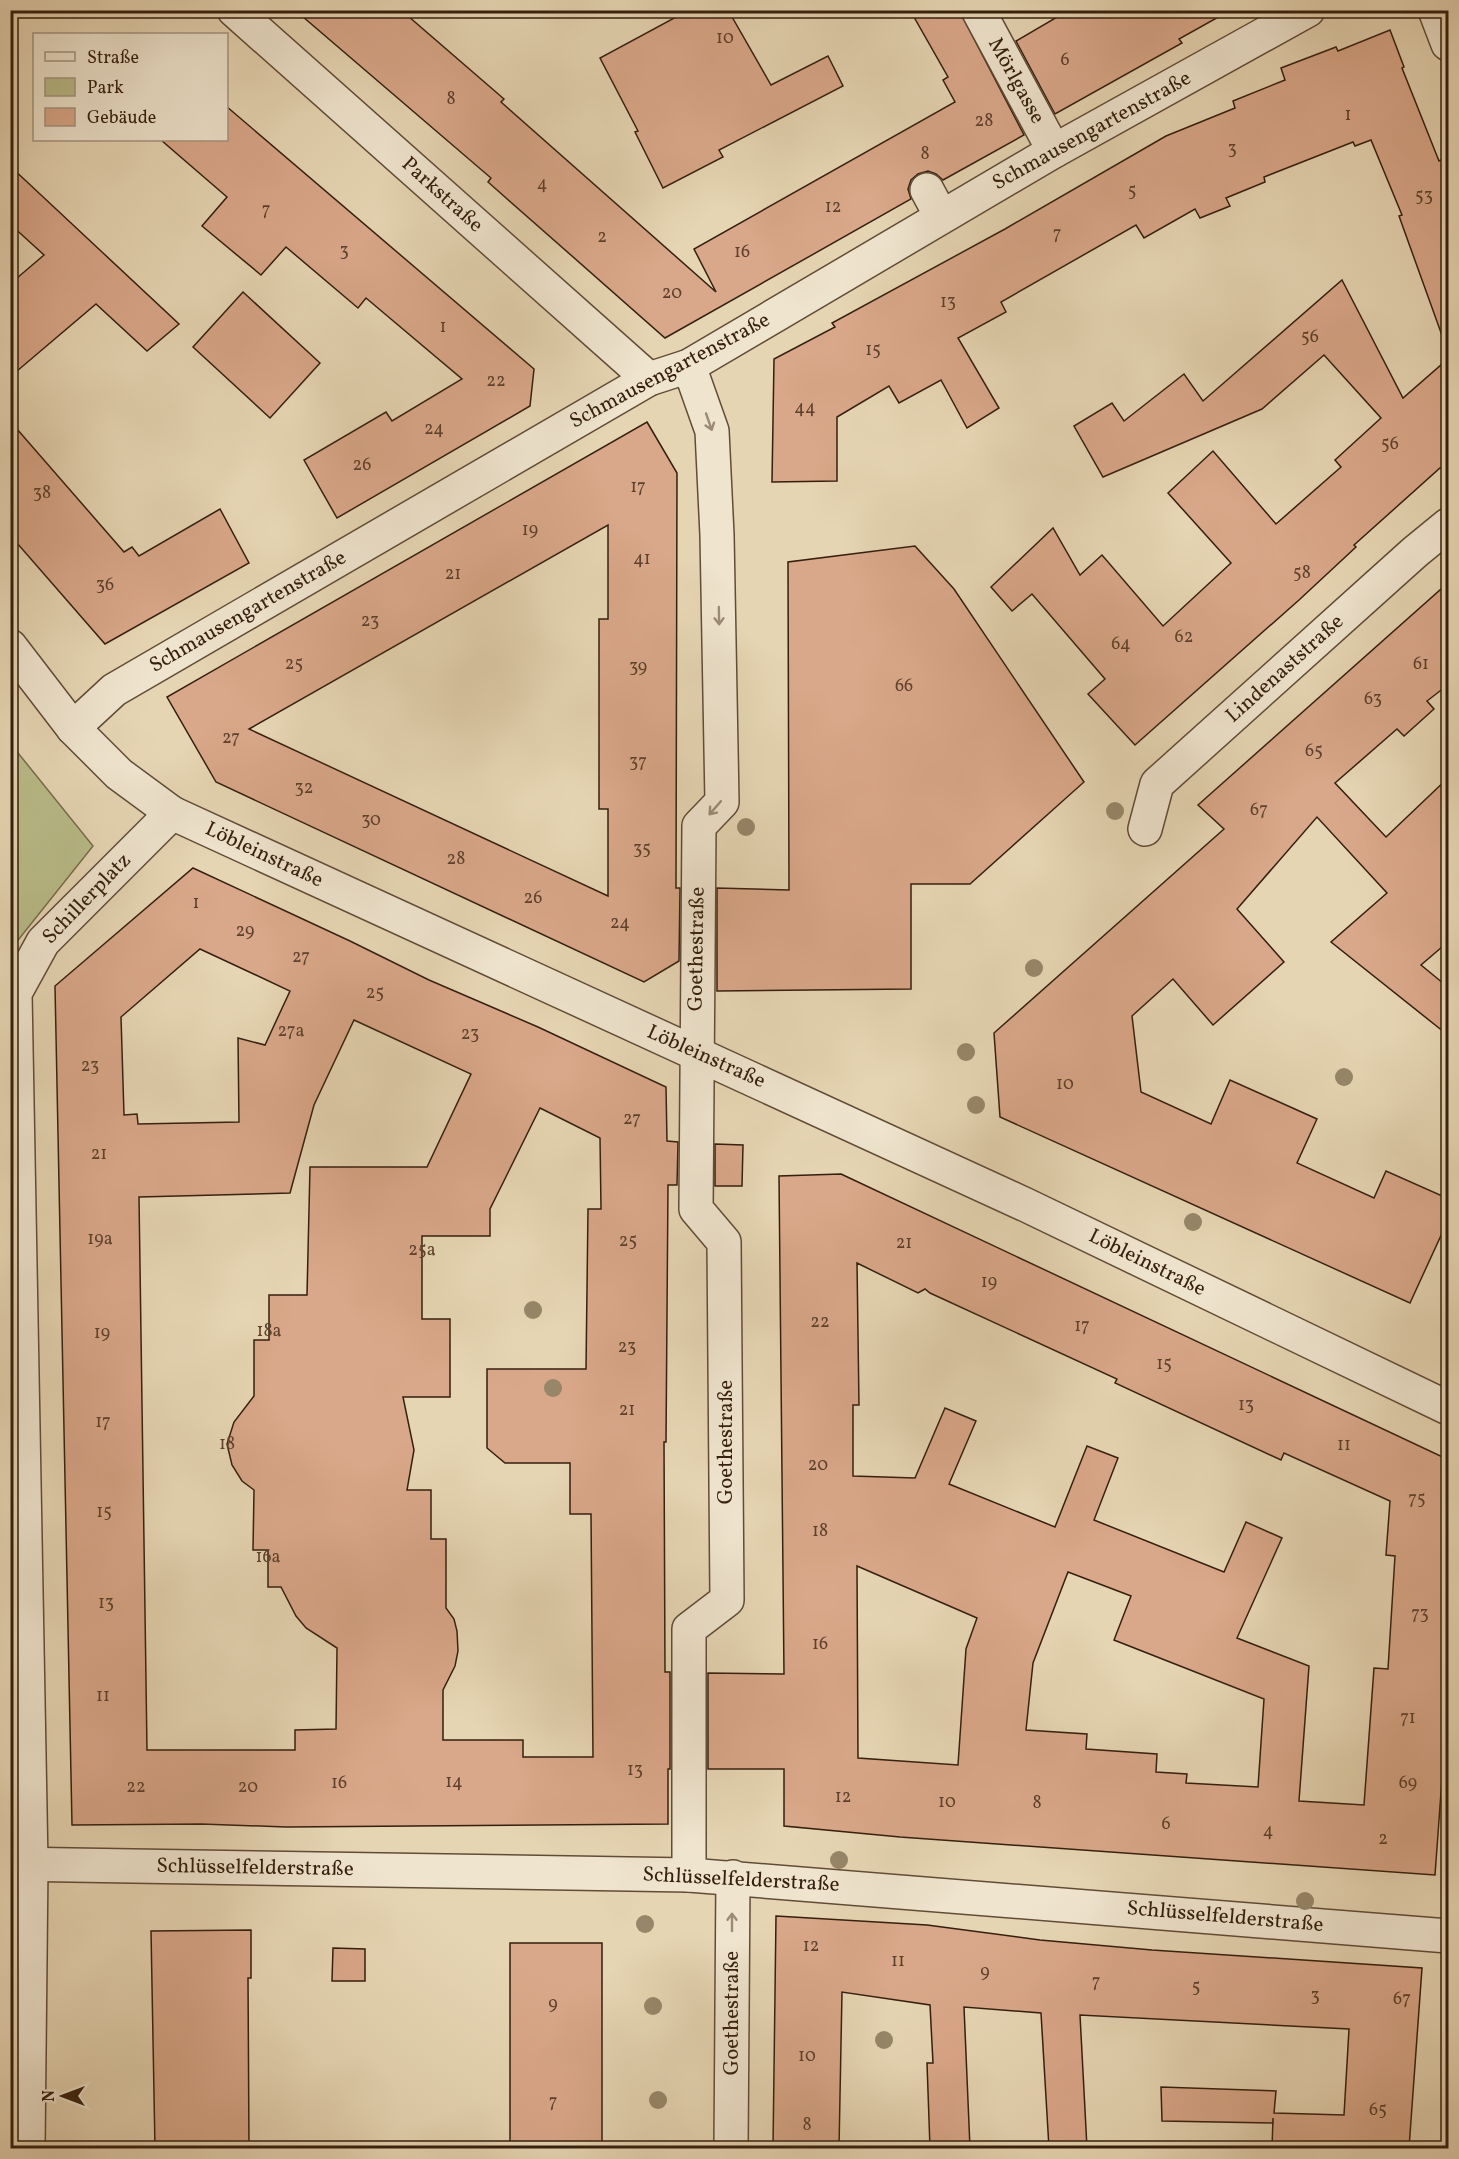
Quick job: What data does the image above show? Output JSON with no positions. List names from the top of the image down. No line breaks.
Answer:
{"streets":{"street":["Mörlgasse","Schmausengartenstraße","Parkstraße","Lindenaststraße","Löbleinstraße","Schillerplatz","Goethestraße","Schlüsselfelderstraße"]},"crossings":[["Mörlgasse","Schmausengartenstraße"],["Schmausengartenstraße","Parkstraße"],["Schmausengartenstraße","Löbleinstraße"],["Schmausengartenstraße","Goethestraße"],["Löbleinstraße","Schillerplatz"],["Löbleinstraße","Goethestraße"],["Schillerplatz","Schlüsselfelderstraße"],["Goethestraße","Schlüsselfelderstraße"]],"house_numbers":["10","6","8","1","28","3","8","4","5","53","12","7","7","2","3","16","20","13","1","56","15","22","44","24","56","26","17","38","19","41","58","21","36","23","62","64","25","61","39","66","63","27","65","37","32","67","30","35","28","26","1","24","29","27","25","27a","23","23","10","27","21","19a","25","21","25a","19","22","17","18a","19","23","15","13","21","17","18","11","20","75","15","18","16a","13","73","16","11","71","13","14","16","69","22","20","12","10","8","6","4","2","12","11","9","7","5","3","67","9","10","7","65","8"],"legend":["Straße","Park","Gebäude"],"north":"left"}
